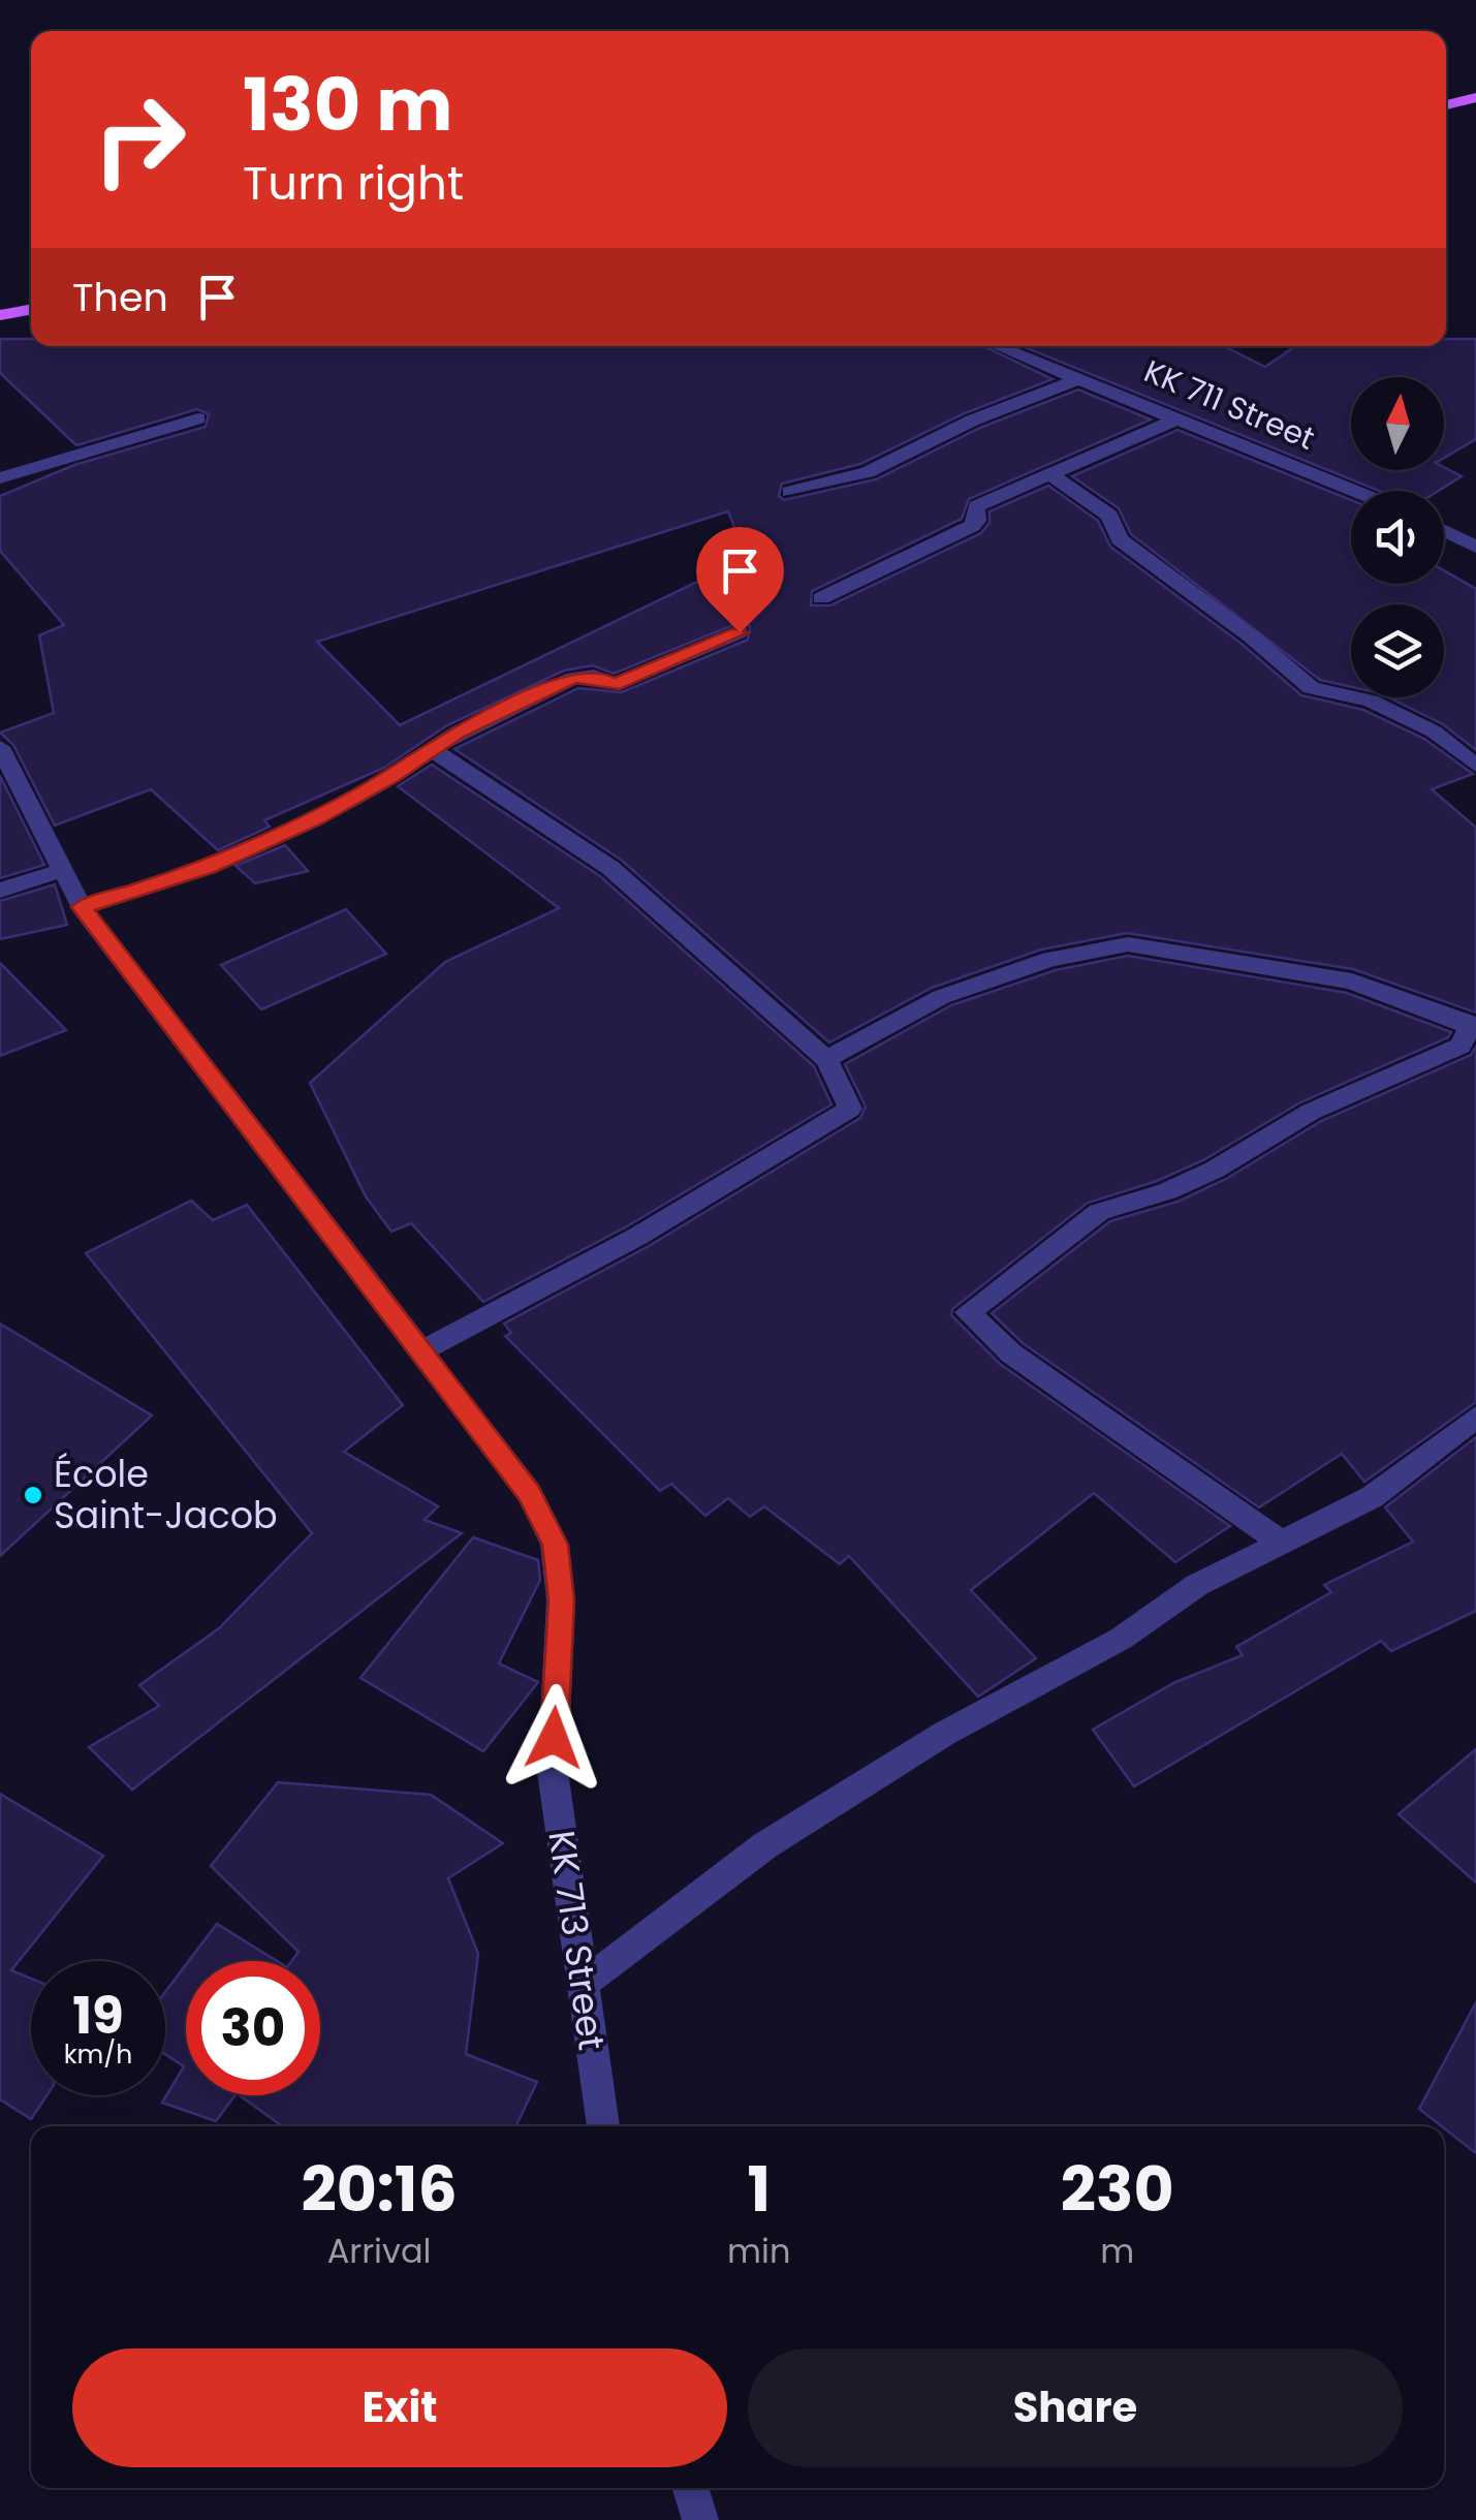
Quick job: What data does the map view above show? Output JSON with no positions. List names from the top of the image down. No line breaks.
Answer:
{"streets":{"street":["KK 711 Street","KK 713 Street"]},"places":["École Saint-Jacob"],"north":"top","page":{"turn":["130 m","Turn right"],"then":"Then","speed":"19 km/h","limit":"30","eta":["20:16","Arrival","1","min","230","m"],"buttons":["Exit","Share"]}}
